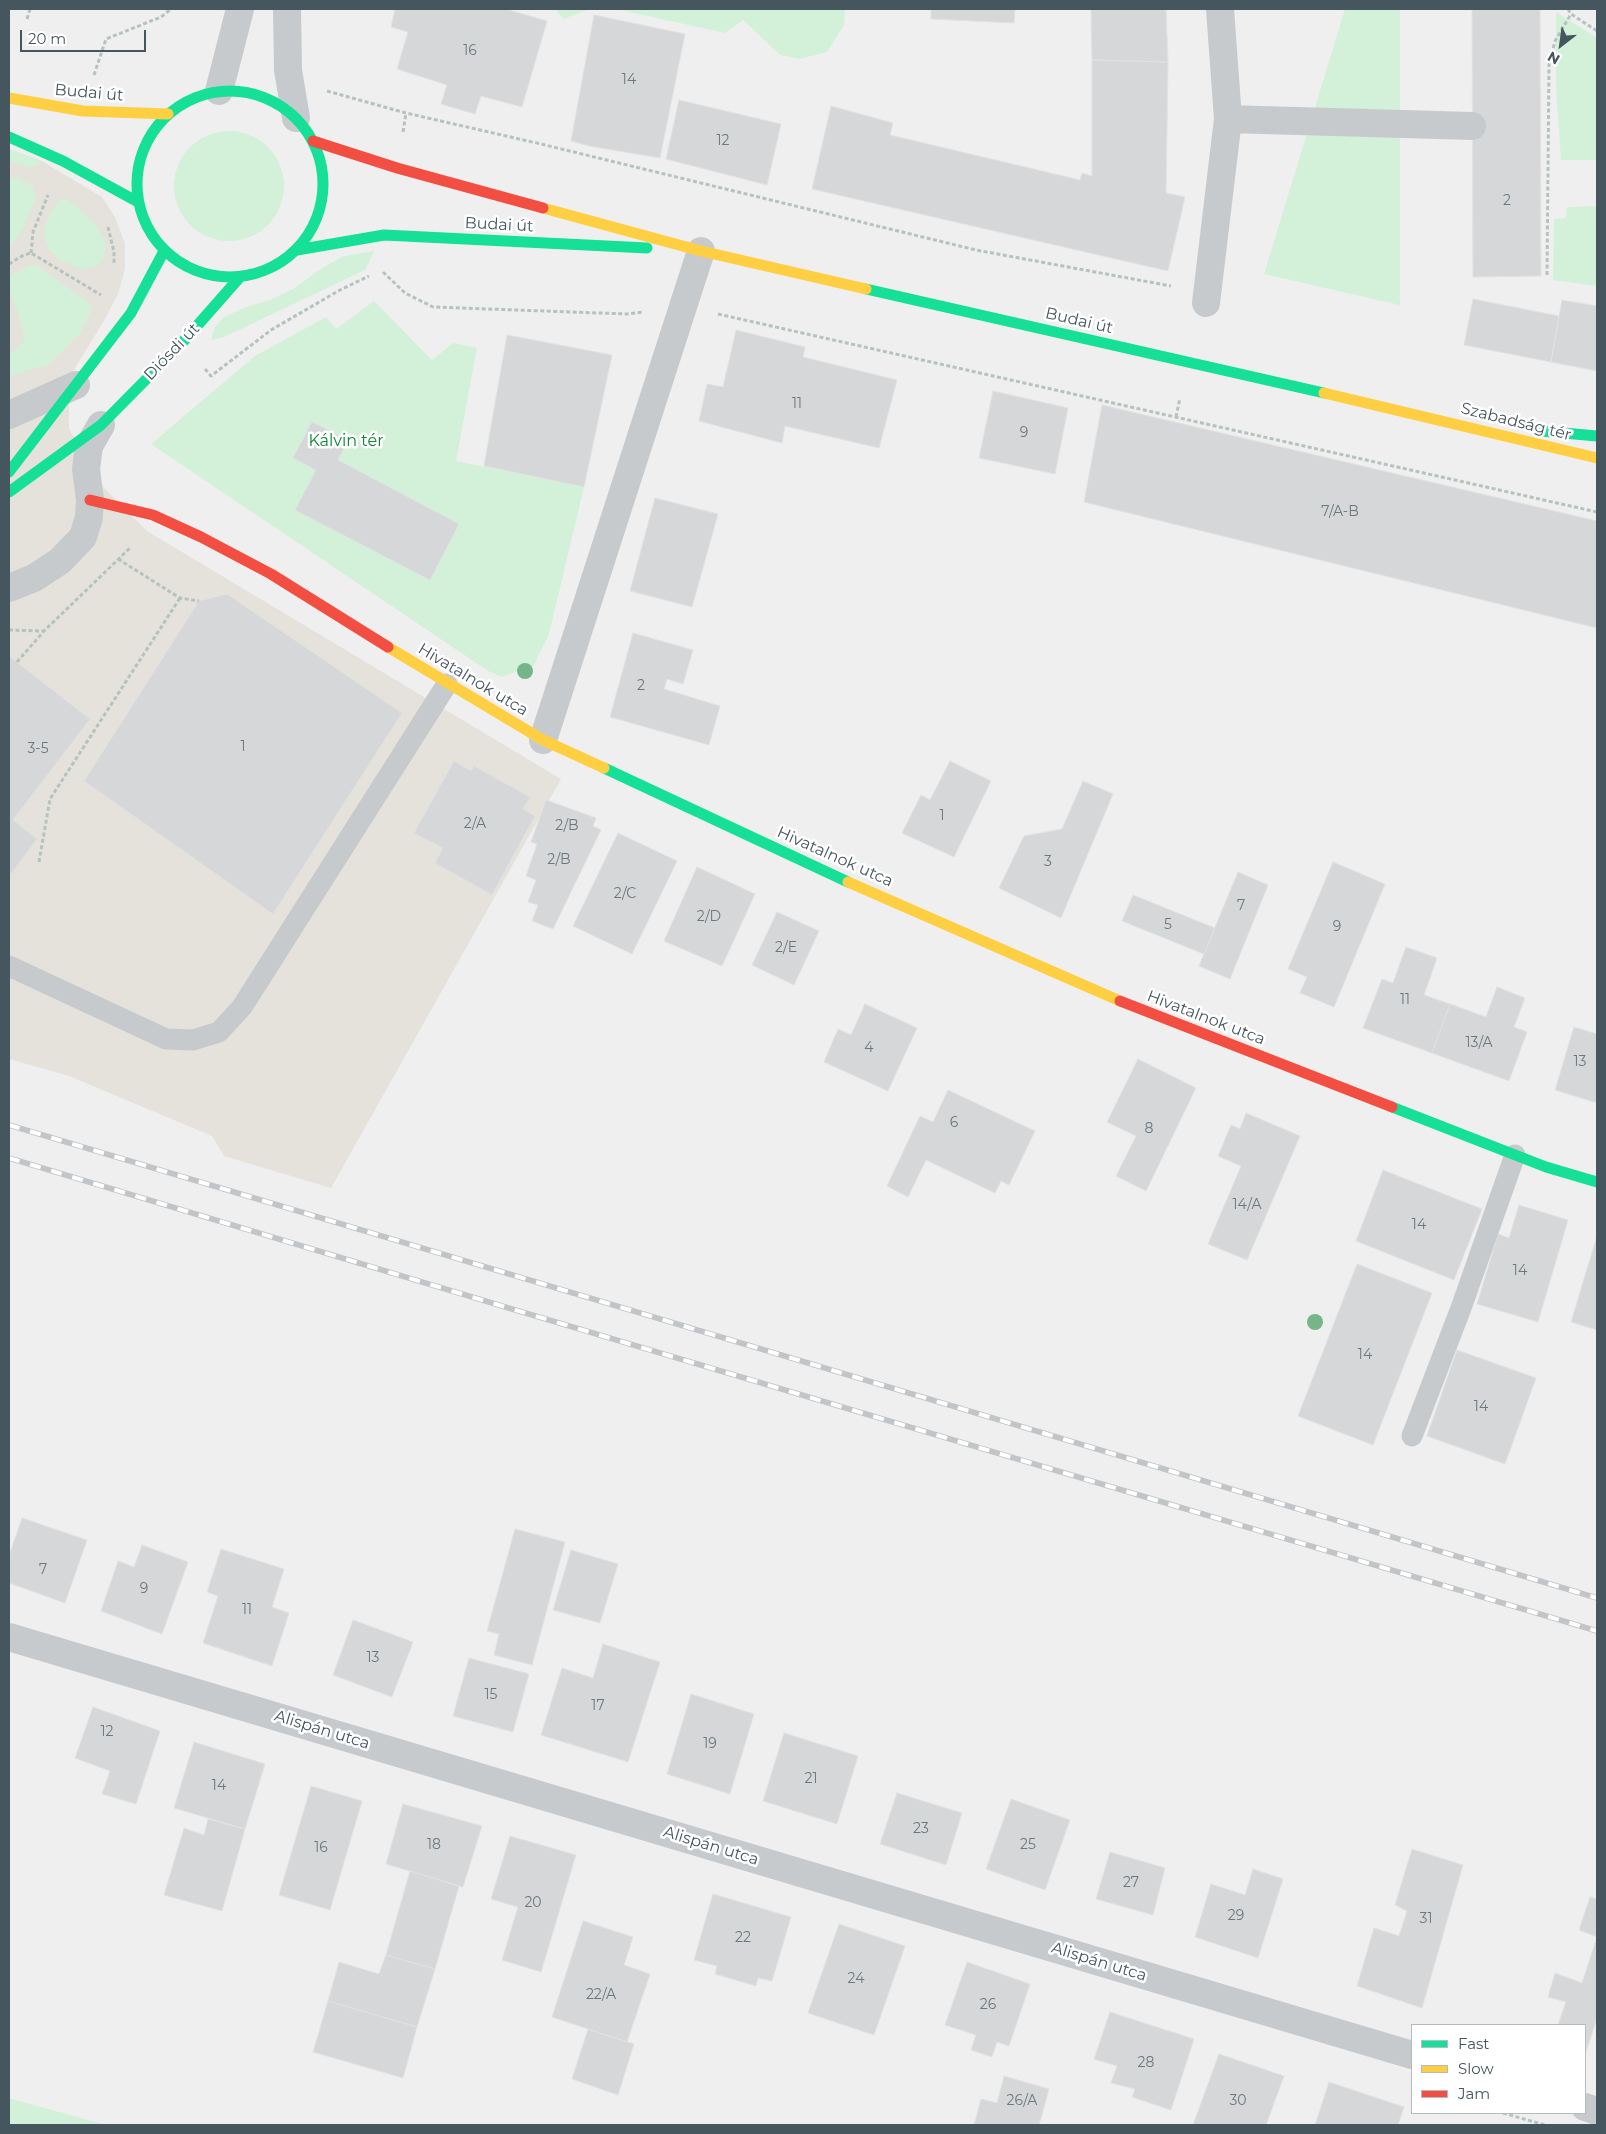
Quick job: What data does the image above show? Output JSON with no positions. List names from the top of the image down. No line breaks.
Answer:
{"streets":{"main road":["Budai út","Diósdi út","Szabadság tér","Hivatalnok utca"],"street":["Alispán utca"]},"crossings":[["Budai út","Szabadság tér"],["Diósdi út","Hivatalnok utca"]],"parks":["Kálvin tér"],"house_numbers":["16","14","12","2","11","9","7/A-B","2","1","3-5","1","2/A","2/B","2/B","3","2/C","7","2/D","5","9","2/E","11","13/A","4","13","6","8","14/A","14","14","14","14","7","9","11","13","15","17","12","19","21","14","23","18","25","16","27","20","29","31","22","24","22/A","26","28","26/A","30"],"legend":["Fast","Slow","Jam"],"scale_bar":"20 m","north":"bottom left"}
